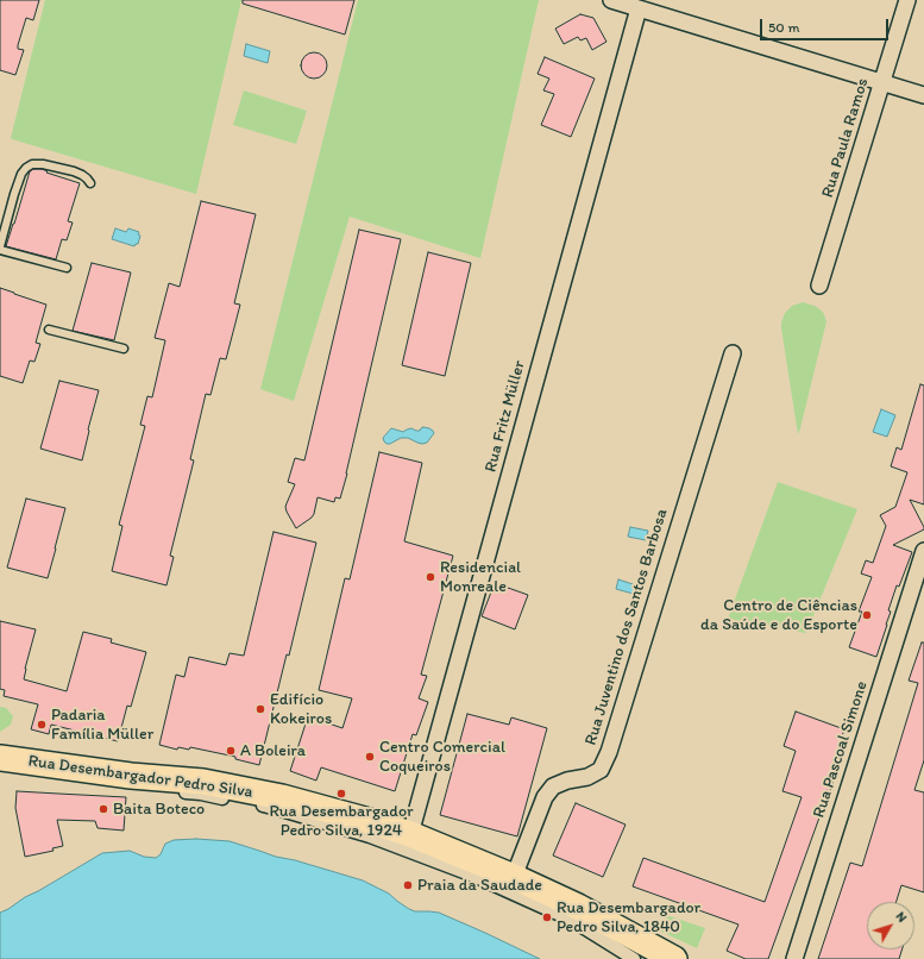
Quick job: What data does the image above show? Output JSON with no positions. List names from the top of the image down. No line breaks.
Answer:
{"streets":{"main road":["Rua Desembargador Pedro Silva"],"street":["Rua Paula Ramos","Rua Fritz Müller","Rua Juventino dos Santos Barbosa","Rua Pascoal Simone"]},"crossings":[["Rua Fritz Müller","Rua Desembargador Pedro Silva"],["Rua Juventino dos Santos Barbosa","Rua Desembargador Pedro Silva"]],"places":["Residencial Monreale","Centro de Ciências da Saúde e do Esporte","Edifício Kokeiros","Padaria Família Müller","A Boleira","Centro Comercial Coqueiros","Rua Desembargador Pedro Silva, 1924","Baita Boteco","Praia da Saudade","Rua Desembargador Pedro Silva, 1840"],"scale_bar":"50 m","north":"top right"}
